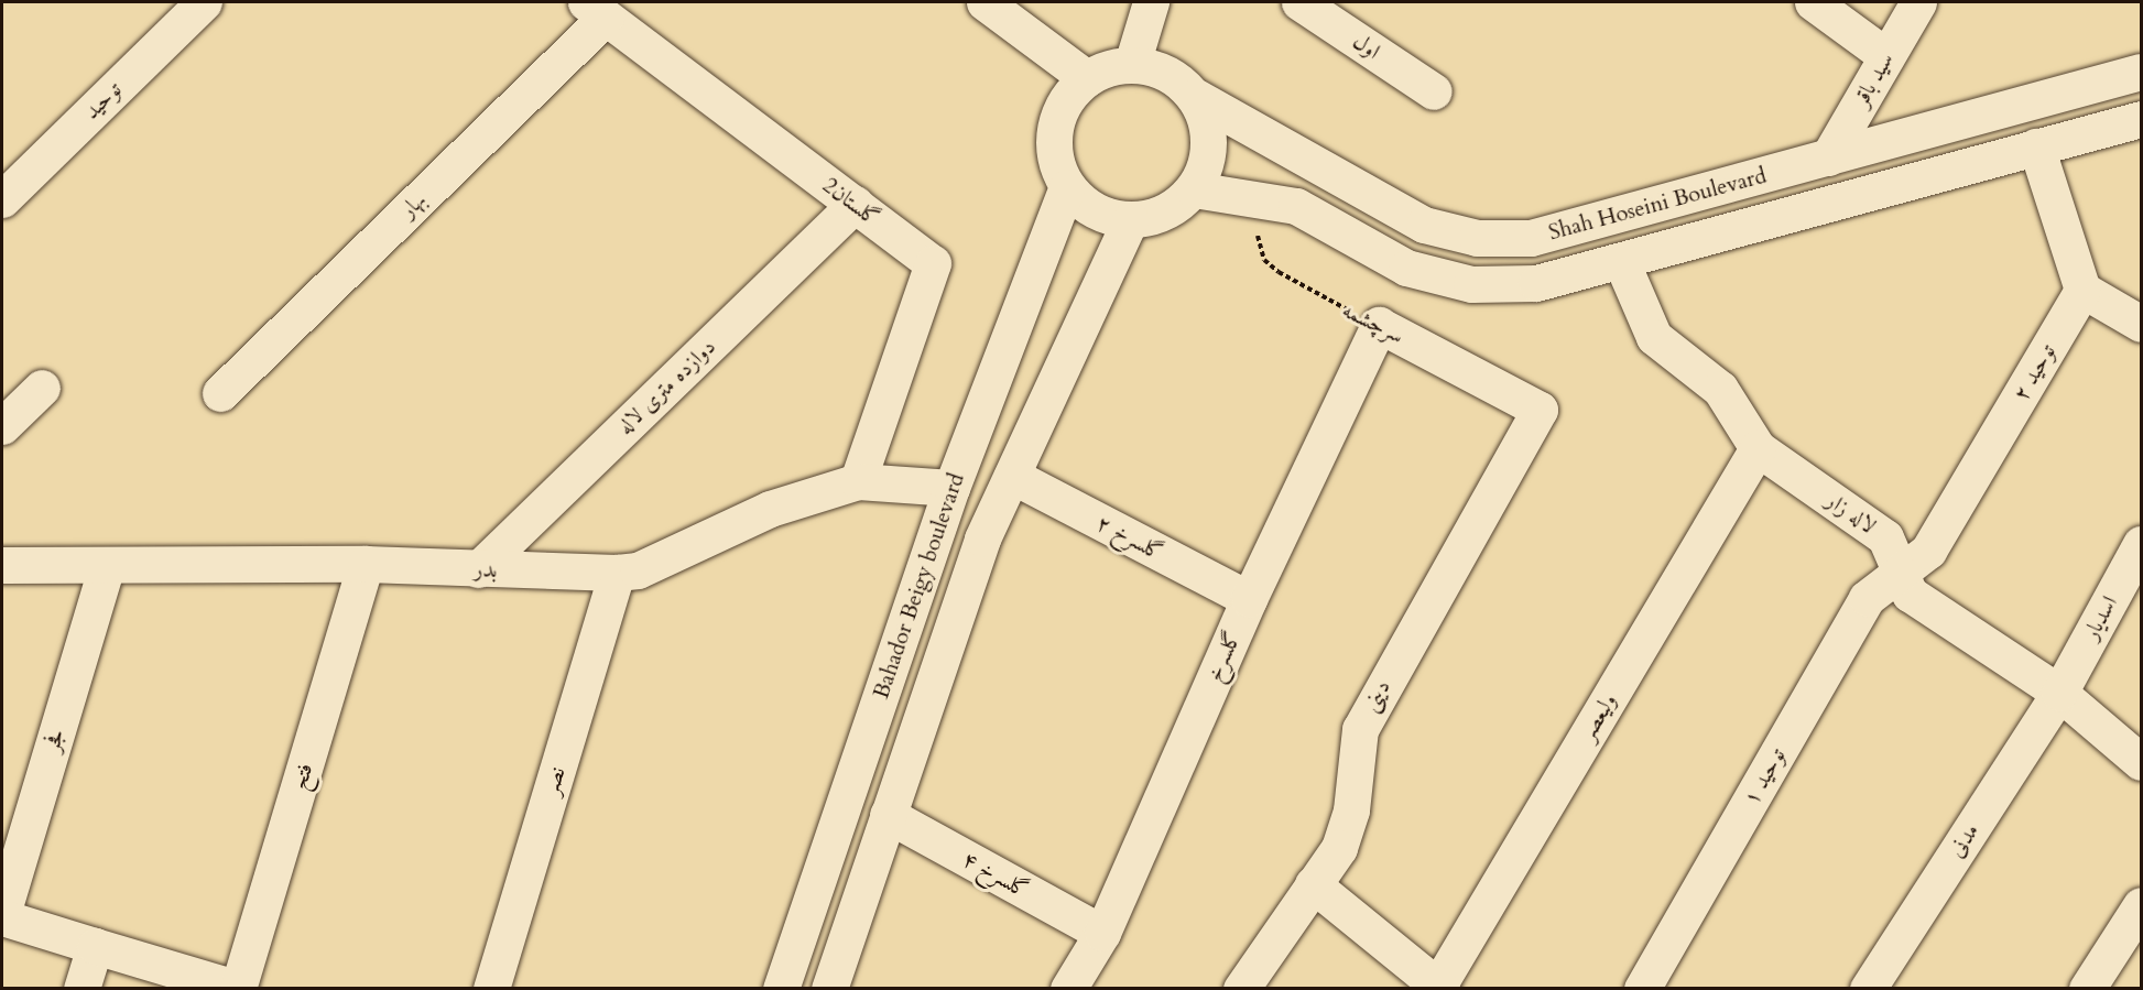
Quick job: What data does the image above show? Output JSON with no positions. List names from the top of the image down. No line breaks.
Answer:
{"streets":{"street":["اول","سید باقر","توحید","گلستان2","Shah Hoseini Boulevard","بهار","سرچشمه","توحید ۲","دوازده متری لاله","لاله زار","گلسرخ ۲","بدر","Bahador Beigy boulevard","اسدیار","گلسرخ","دینی","ولیعصر","فجر","فتح","توحید ۱","نصر","مدنی","گلسرخ ۴"]},"crossings":[["سید باقر","Shah Hoseini Boulevard"],["گلستان2","بهار"],["گلستان2","دوازده متری لاله"],["گلستان2","بدر"],["Shah Hoseini Boulevard","Bahador Beigy boulevard"],["سرچشمه","گلسرخ"],["سرچشمه","دینی"],["توحید ۲","لاله زار"],["توحید ۲","توحید ۱"],["دوازده متری لاله","بدر"],["لاله زار","اسدیار"],["لاله زار","ولیعصر"],["لاله زار","توحید ۱"],["لاله زار","مدنی"],["گلسرخ ۲","Bahador Beigy boulevard"],["گلسرخ ۲","گلسرخ"],["بدر","Bahador Beigy boulevard"],["بدر","فجر"],["بدر","فتح"],["بدر","نصر"],["Bahador Beigy boulevard","گلسرخ ۴"],["اسدیار","مدنی"],["گلسرخ","گلسرخ ۴"]]}
